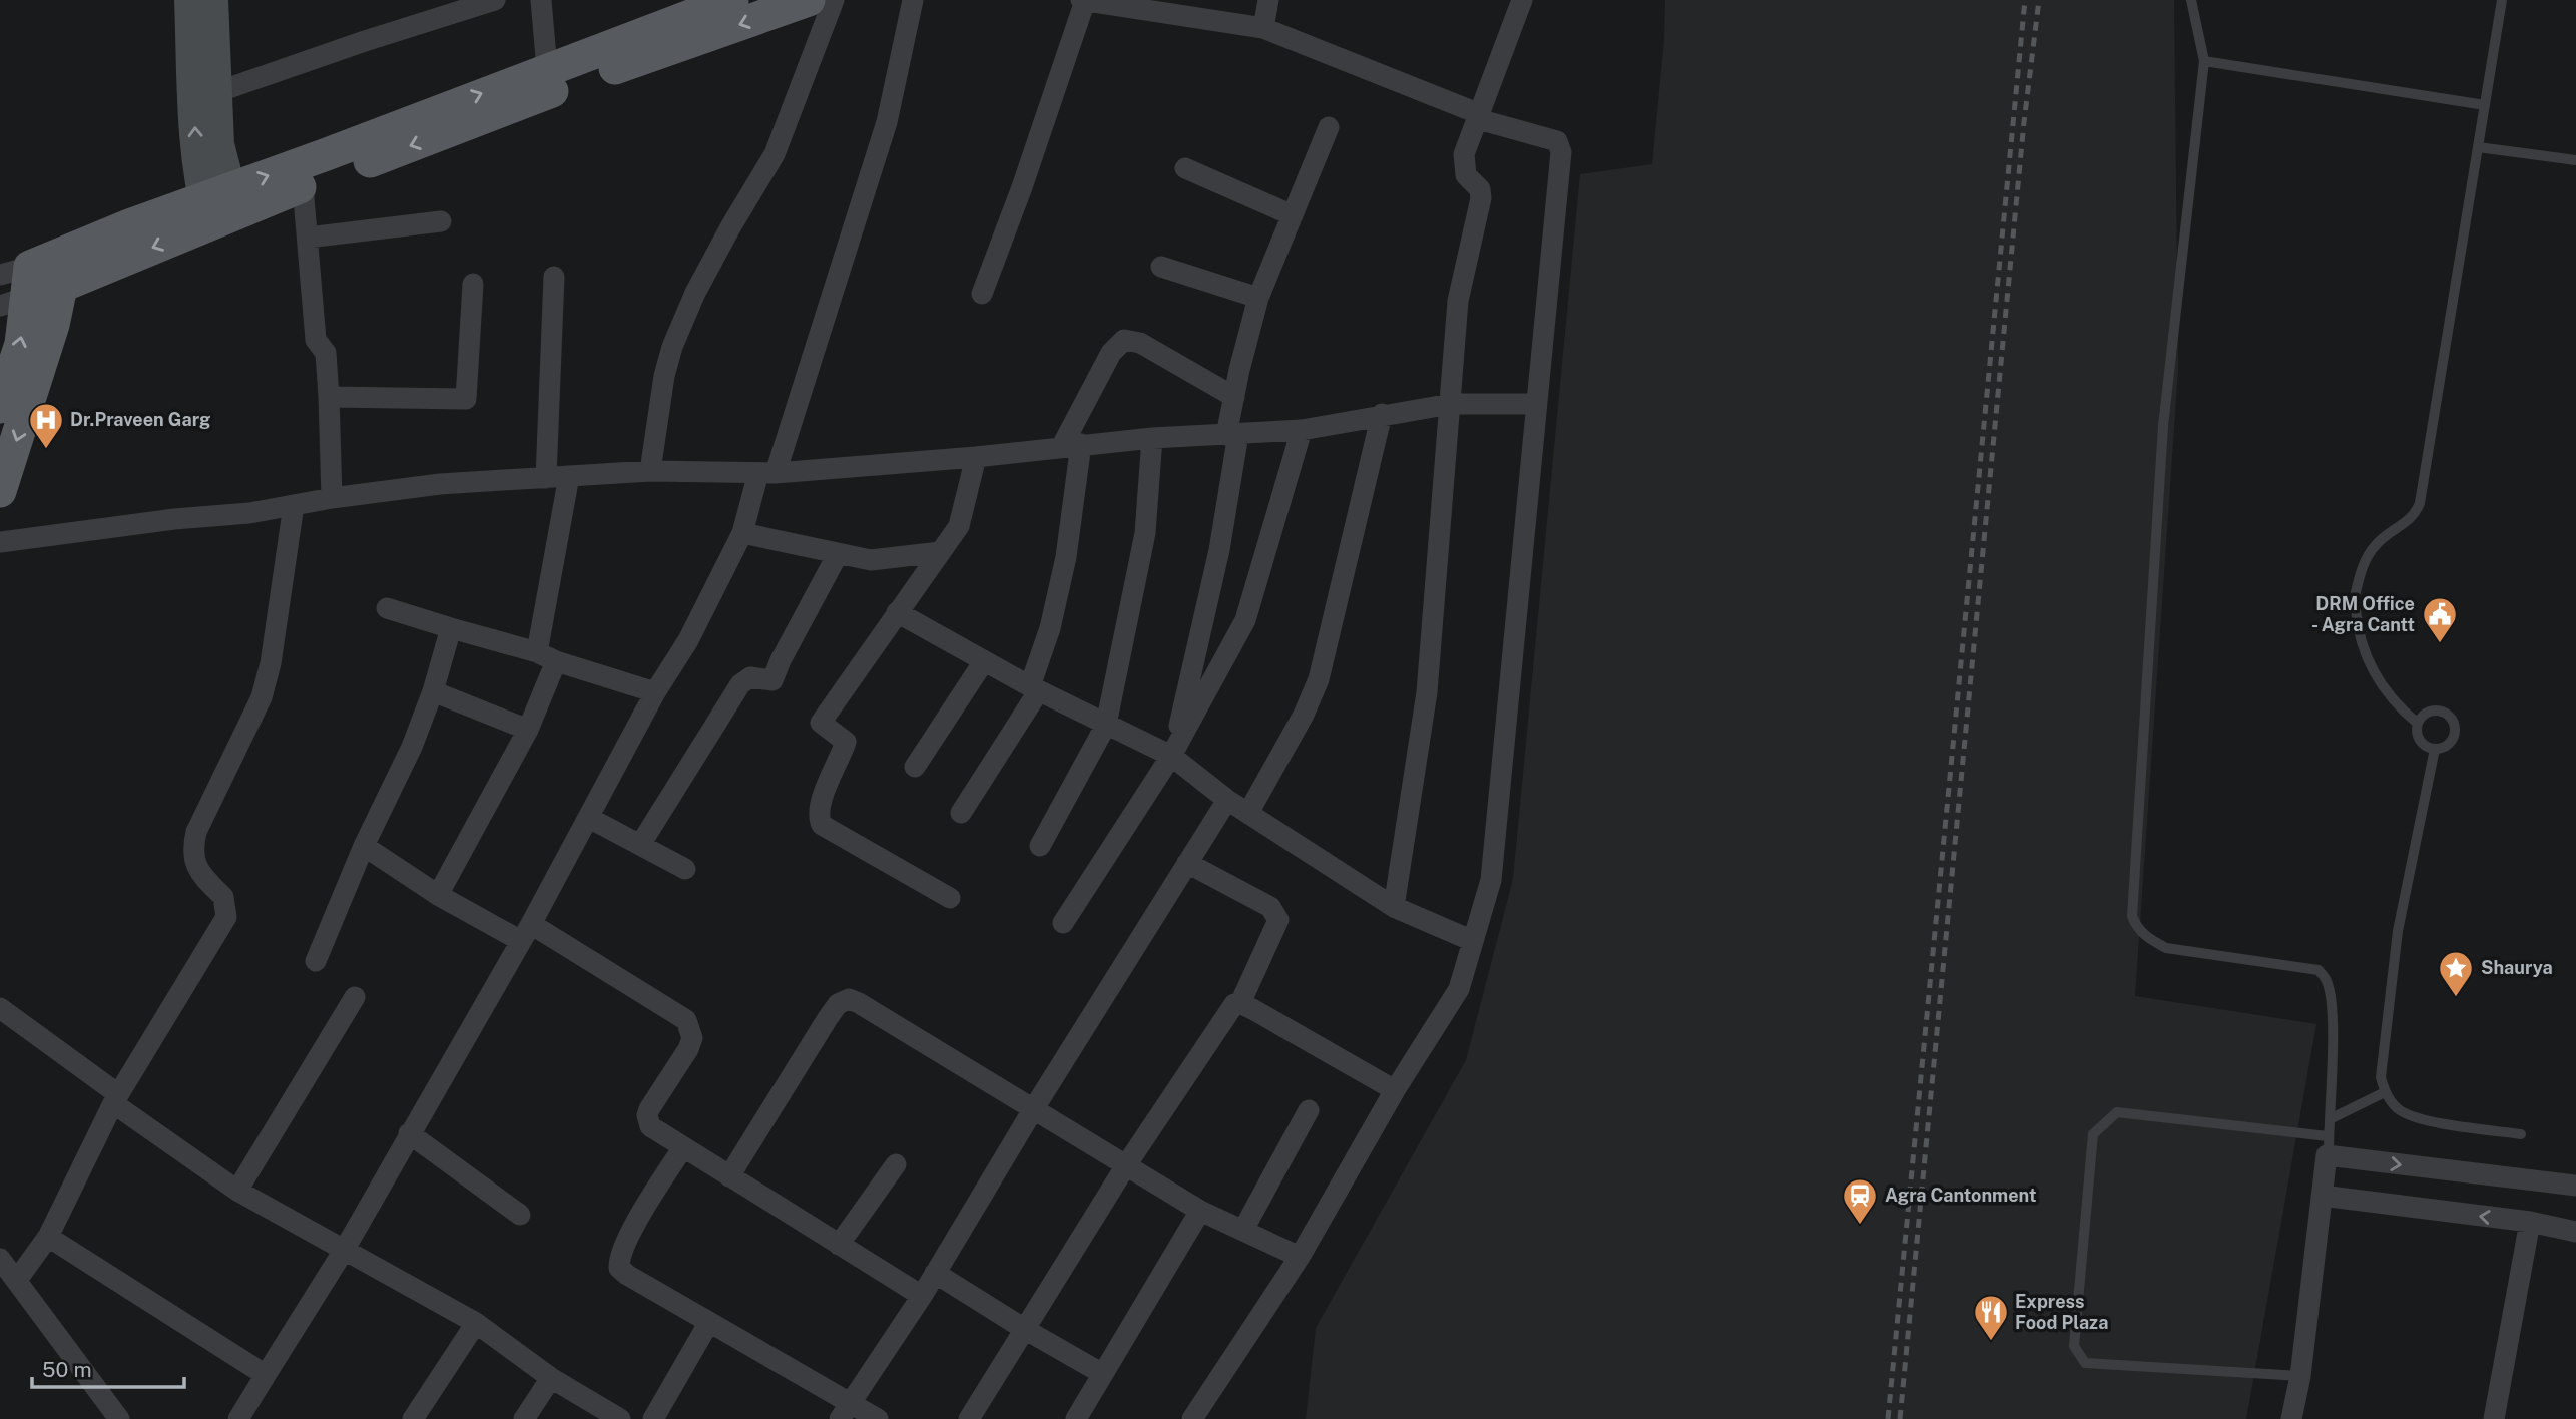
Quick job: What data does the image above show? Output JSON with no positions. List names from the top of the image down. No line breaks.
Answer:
{"places":{"hospital":["Dr.Praveen Garg"],"public building":["DRM Office - Agra Cantt"],"place":["Shaurya"],"station":["Agra Cantonment"],"restaurant":["Express Food Plaza"]},"scale_bar":"50 m"}
